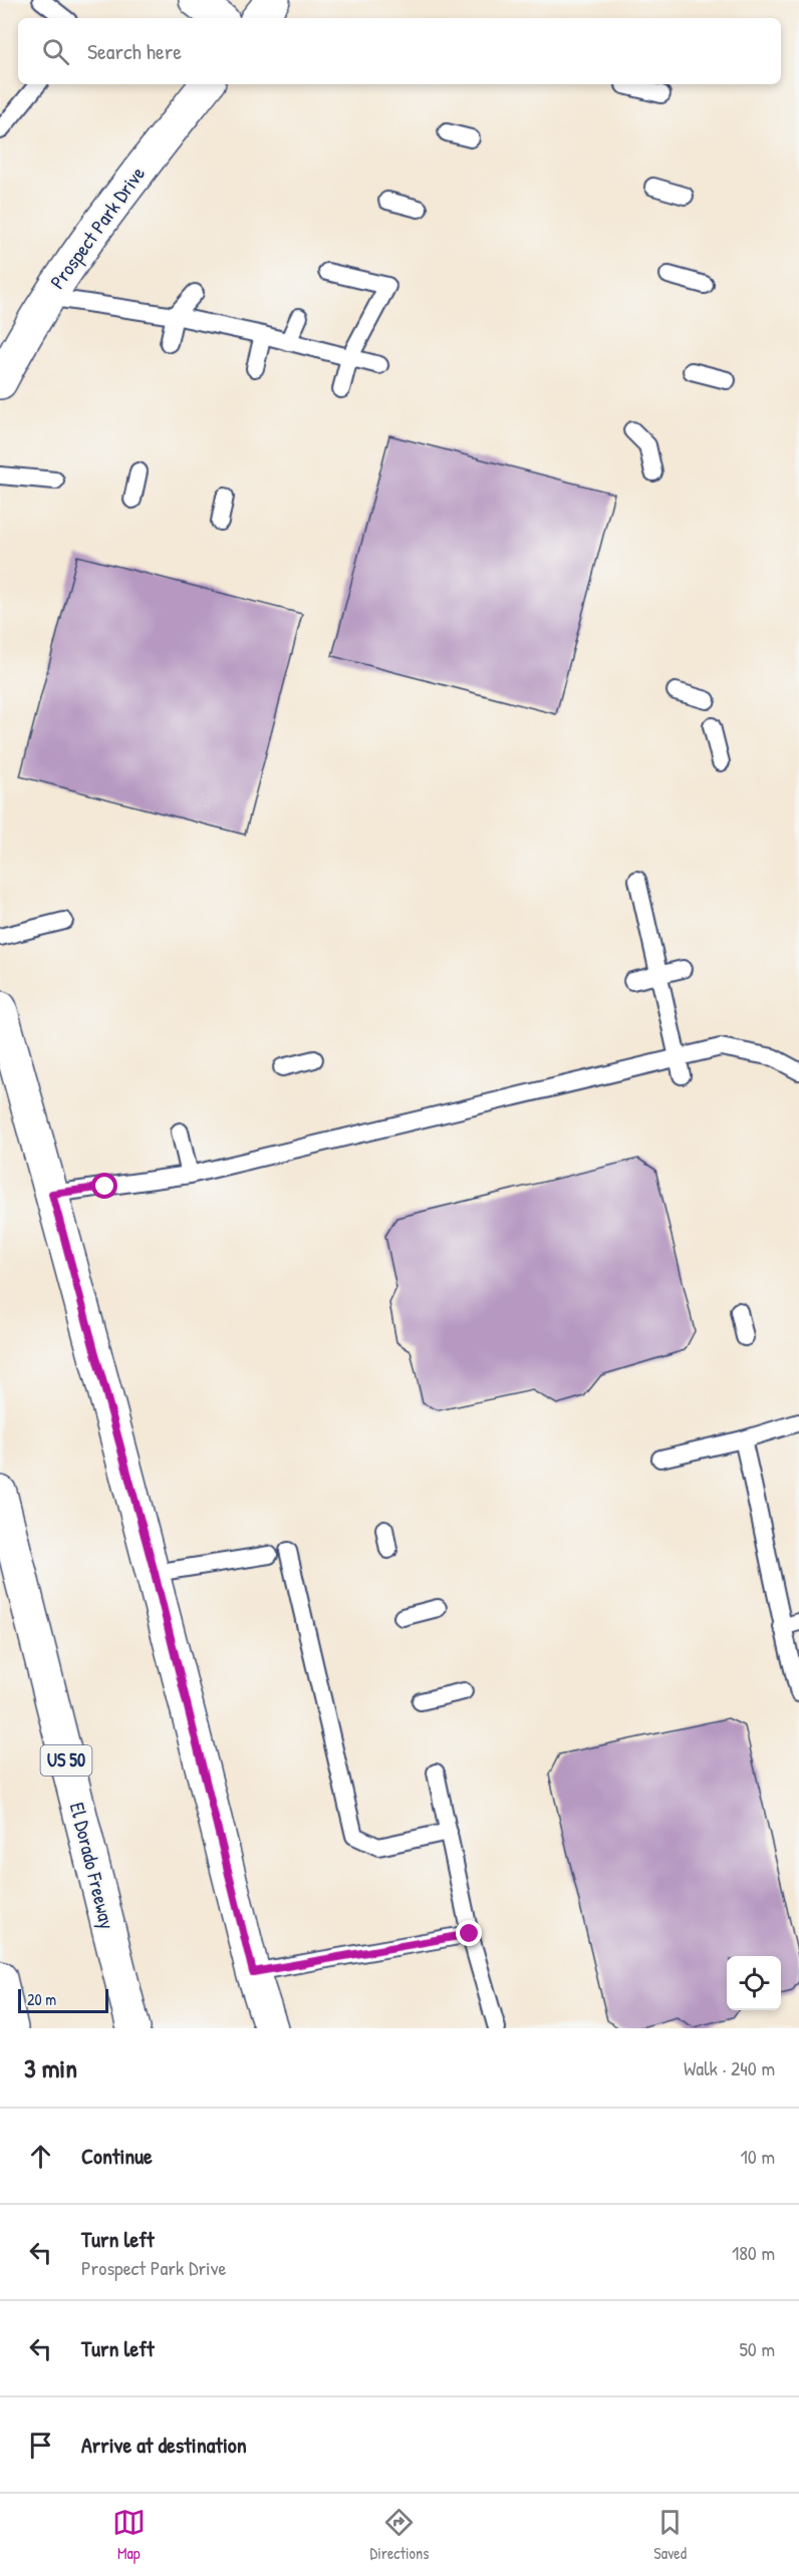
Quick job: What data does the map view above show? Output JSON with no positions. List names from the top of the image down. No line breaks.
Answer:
{"streets":{"main road":["Prospect Park Drive","US 50","El Dorado Freeway"]},"scale_bar":"20 m","page":{"search":"Search here","scale":"20 m","heading":["3 min","Walk · 240 m"],"list":[["Continue","10 m"],["Turn left","Prospect Park Drive","180 m"],["Turn left","50 m"],"Arrive at destination"],"nav":["Map","Directions","Saved"]}}
